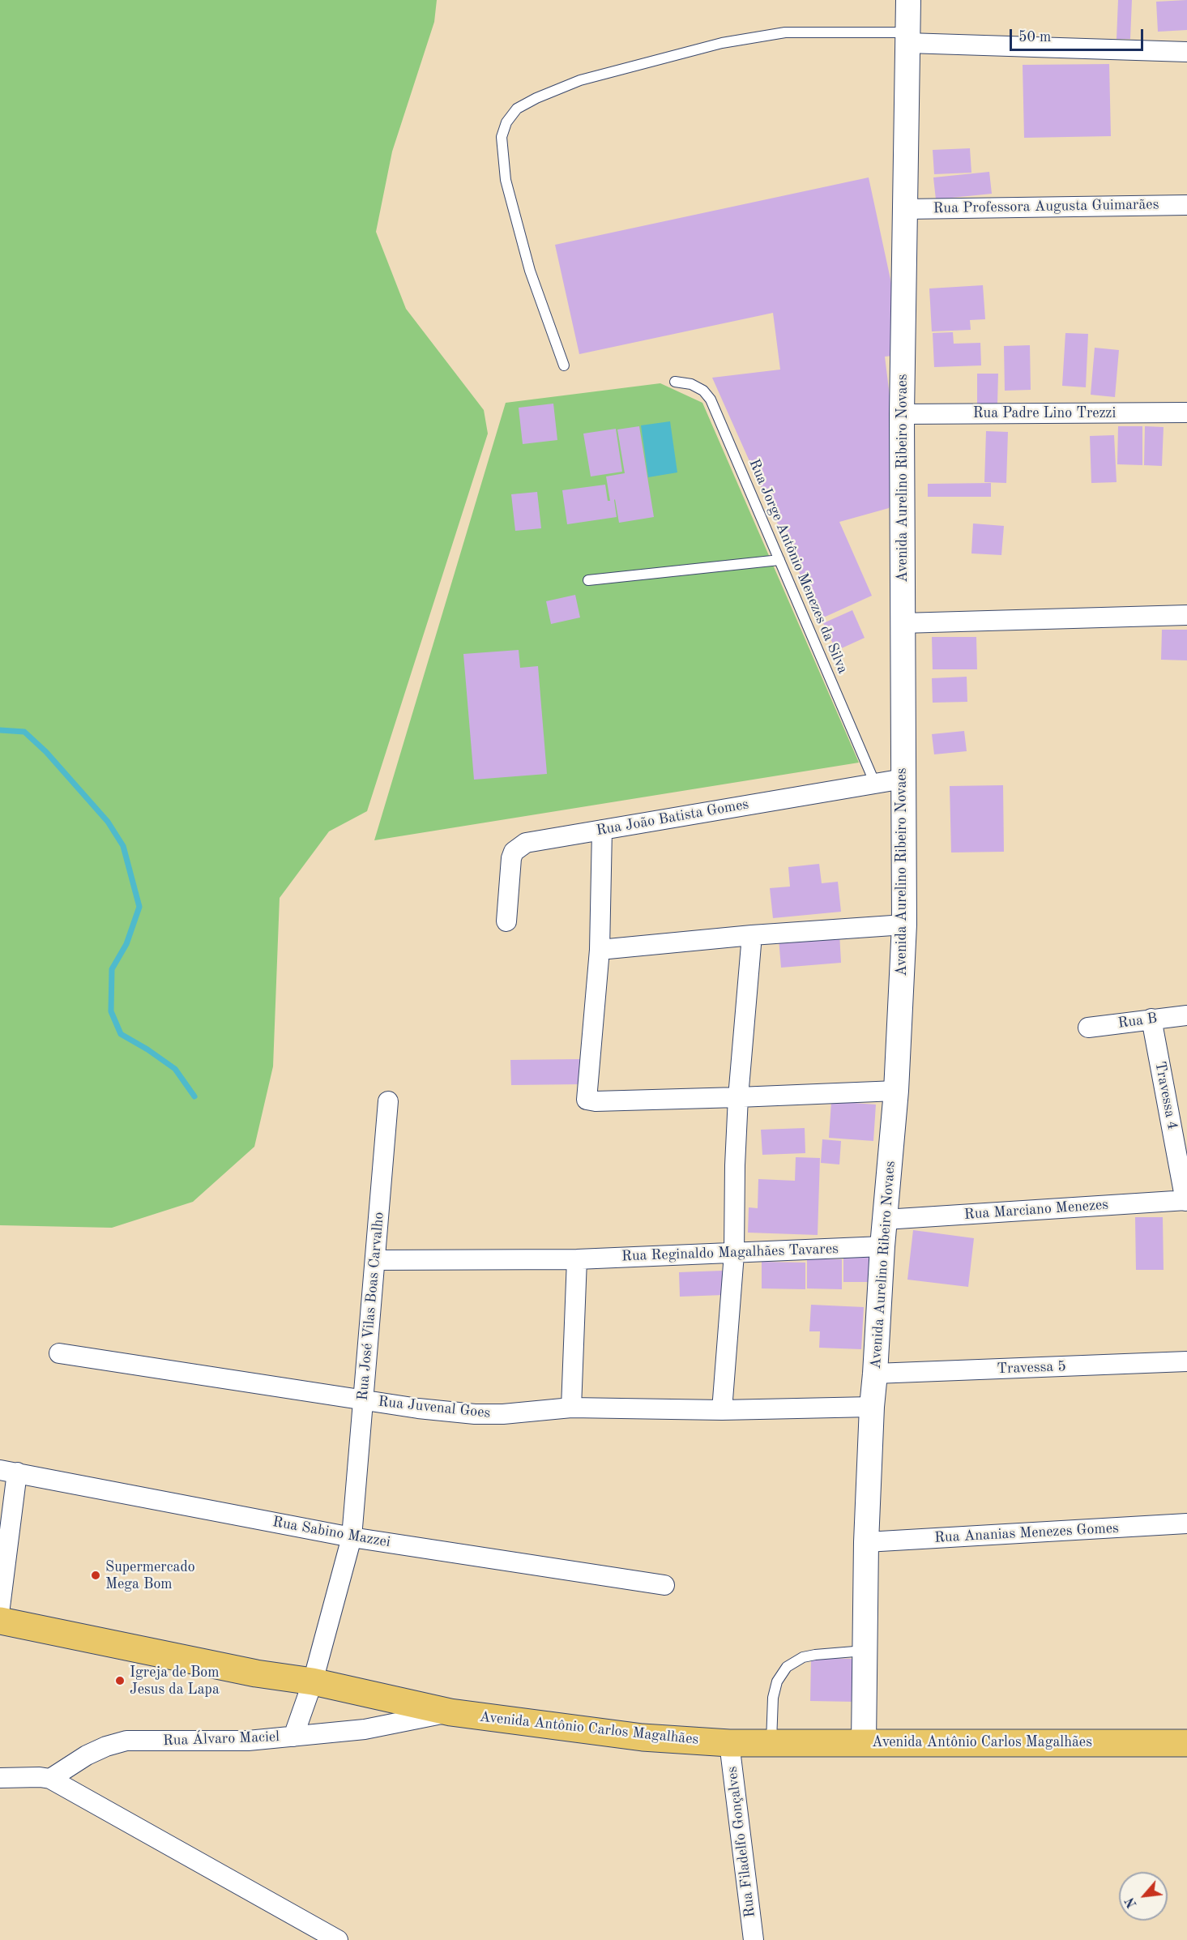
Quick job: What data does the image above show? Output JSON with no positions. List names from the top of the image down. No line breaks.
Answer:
{"streets":{"main road":["Avenida Antônio Carlos Magalhães"],"street":["Rua Professora Augusta Guimarães","Rua Padre Lino Trezzi","Avenida Aurelino Ribeiro Novaes","Rua João Batista Gomes","Rua B","Travessa 4","Rua Marciano Menezes","Rua Reginaldo Magalhães Tavares","Rua José Vilas Boas Carvalho","Travessa 5","Rua Juvenal Goes","Rua Sabino Mazzei","Rua Ananias Menezes Gomes","Rua Álvaro Maciel","Rua Filadelfo Gonçalves"],"lane":["Rua Jorge Antônio Menezes da Silva"]},"crossings":[["Rua Professora Augusta Guimarães","Avenida Aurelino Ribeiro Novaes"],["Rua Padre Lino Trezzi","Avenida Aurelino Ribeiro Novaes"],["Avenida Aurelino Ribeiro Novaes","Rua João Batista Gomes"],["Avenida Aurelino Ribeiro Novaes","Rua Marciano Menezes"],["Avenida Aurelino Ribeiro Novaes","Rua Reginaldo Magalhães Tavares"],["Avenida Aurelino Ribeiro Novaes","Travessa 5"],["Avenida Aurelino Ribeiro Novaes","Rua Juvenal Goes"],["Avenida Aurelino Ribeiro Novaes","Rua Ananias Menezes Gomes"],["Avenida Aurelino Ribeiro Novaes","Avenida Antônio Carlos Magalhães"],["Rua Jorge Antônio Menezes da Silva","Rua João Batista Gomes"],["Rua B","Travessa 4"],["Travessa 4","Rua Marciano Menezes"],["Rua Reginaldo Magalhães Tavares","Rua José Vilas Boas Carvalho"],["Rua José Vilas Boas Carvalho","Rua Juvenal Goes"],["Rua José Vilas Boas Carvalho","Rua Sabino Mazzei"],["Rua José Vilas Boas Carvalho","Avenida Antônio Carlos Magalhães"],["Rua José Vilas Boas Carvalho","Rua Álvaro Maciel"],["Avenida Antônio Carlos Magalhães","Rua Álvaro Maciel"],["Avenida Antônio Carlos Magalhães","Rua Filadelfo Gonçalves"]],"places":["Supermercado Mega Bom","Igreja de Bom Jesus da Lapa"],"scale_bar":"50 m","north":"bottom left"}
